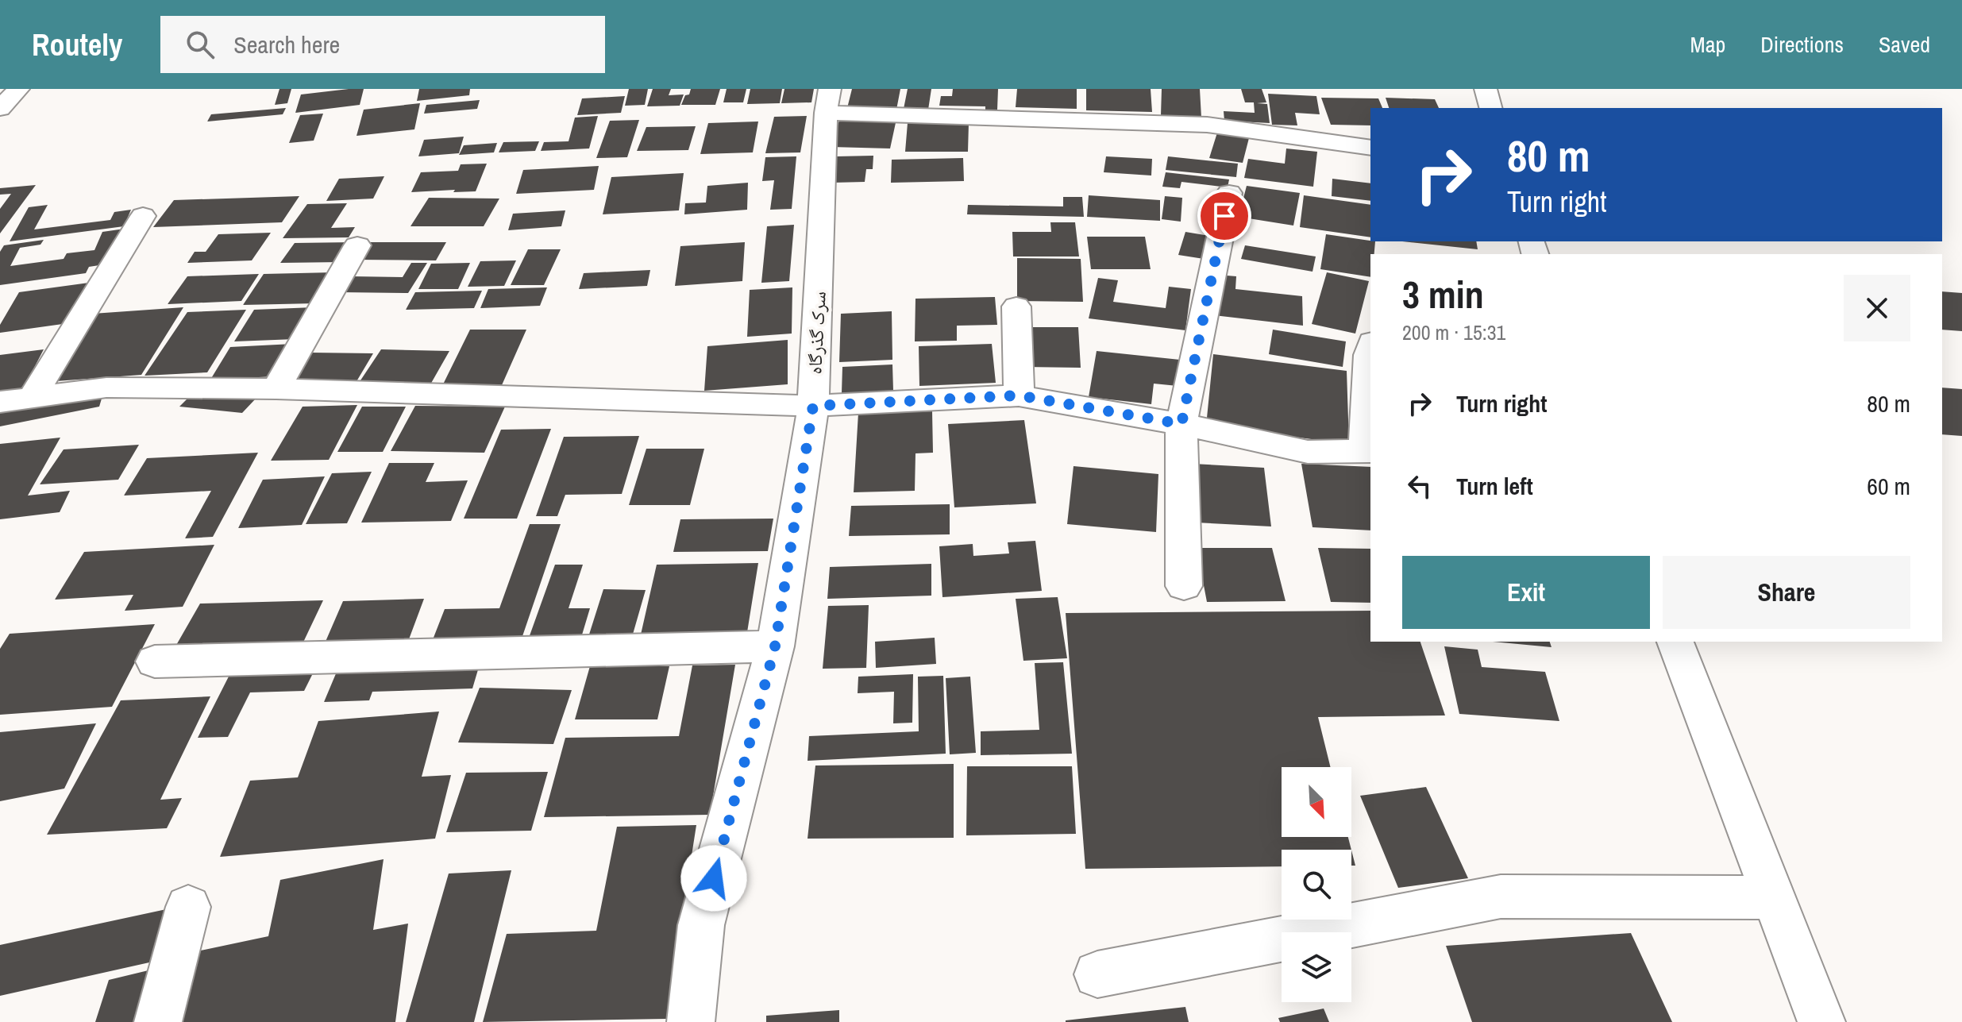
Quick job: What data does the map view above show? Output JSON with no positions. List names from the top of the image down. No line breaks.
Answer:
{"streets":{"street":["سرک گذرگاه"]},"north":"bottom right","page":{"header":"Routely","search":"Search here","nav":["Map","Directions","Saved"],"turn":["80 m","Turn right"],"heading":["3 min","200 m · 15:31"],"list":[{"name":"Turn right","value":"80 m"},{"name":"Turn left","value":"60 m"}],"buttons":["Exit","Share"]}}
